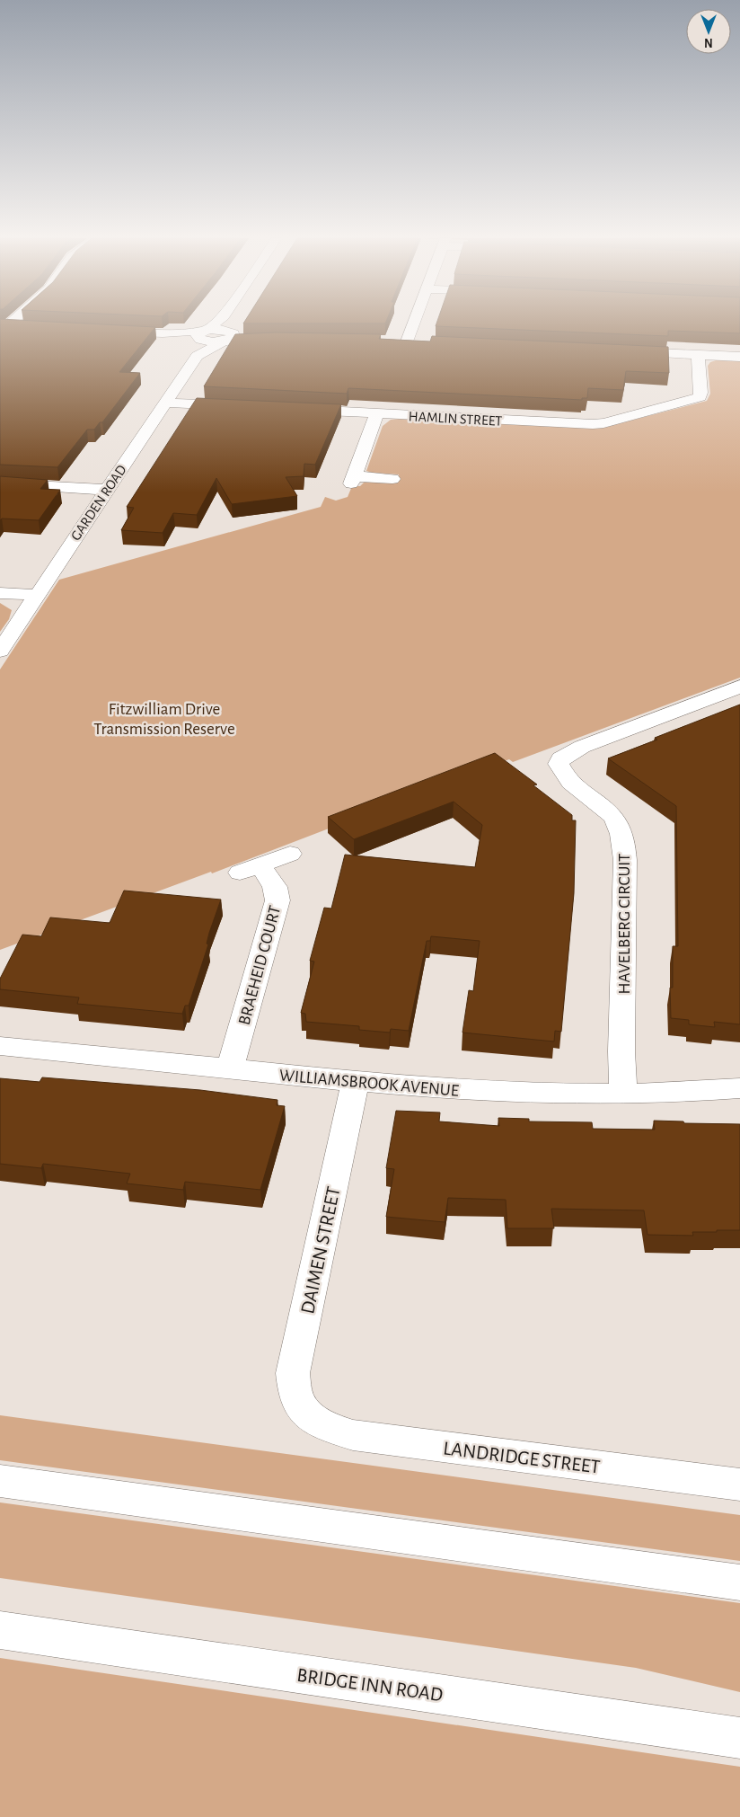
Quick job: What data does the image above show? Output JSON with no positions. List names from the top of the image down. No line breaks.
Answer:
{"streets":{"street":["HAMLIN STREET","GARDEN ROAD","HAVELBERG CIRCUIT","BRAEHEID COURT","WILLIAMSBROOK AVENUE","DAIMEN STREET","LANDRIDGE STREET","BRIDGE INN ROAD"]},"crossings":[["HAVELBERG CIRCUIT","WILLIAMSBROOK AVENUE"],["BRAEHEID COURT","WILLIAMSBROOK AVENUE"],["WILLIAMSBROOK AVENUE","DAIMEN STREET"],["DAIMEN STREET","LANDRIDGE STREET"]],"parks":["Fitzwilliam Drive Transmission Reserve"],"north":"bottom"}
